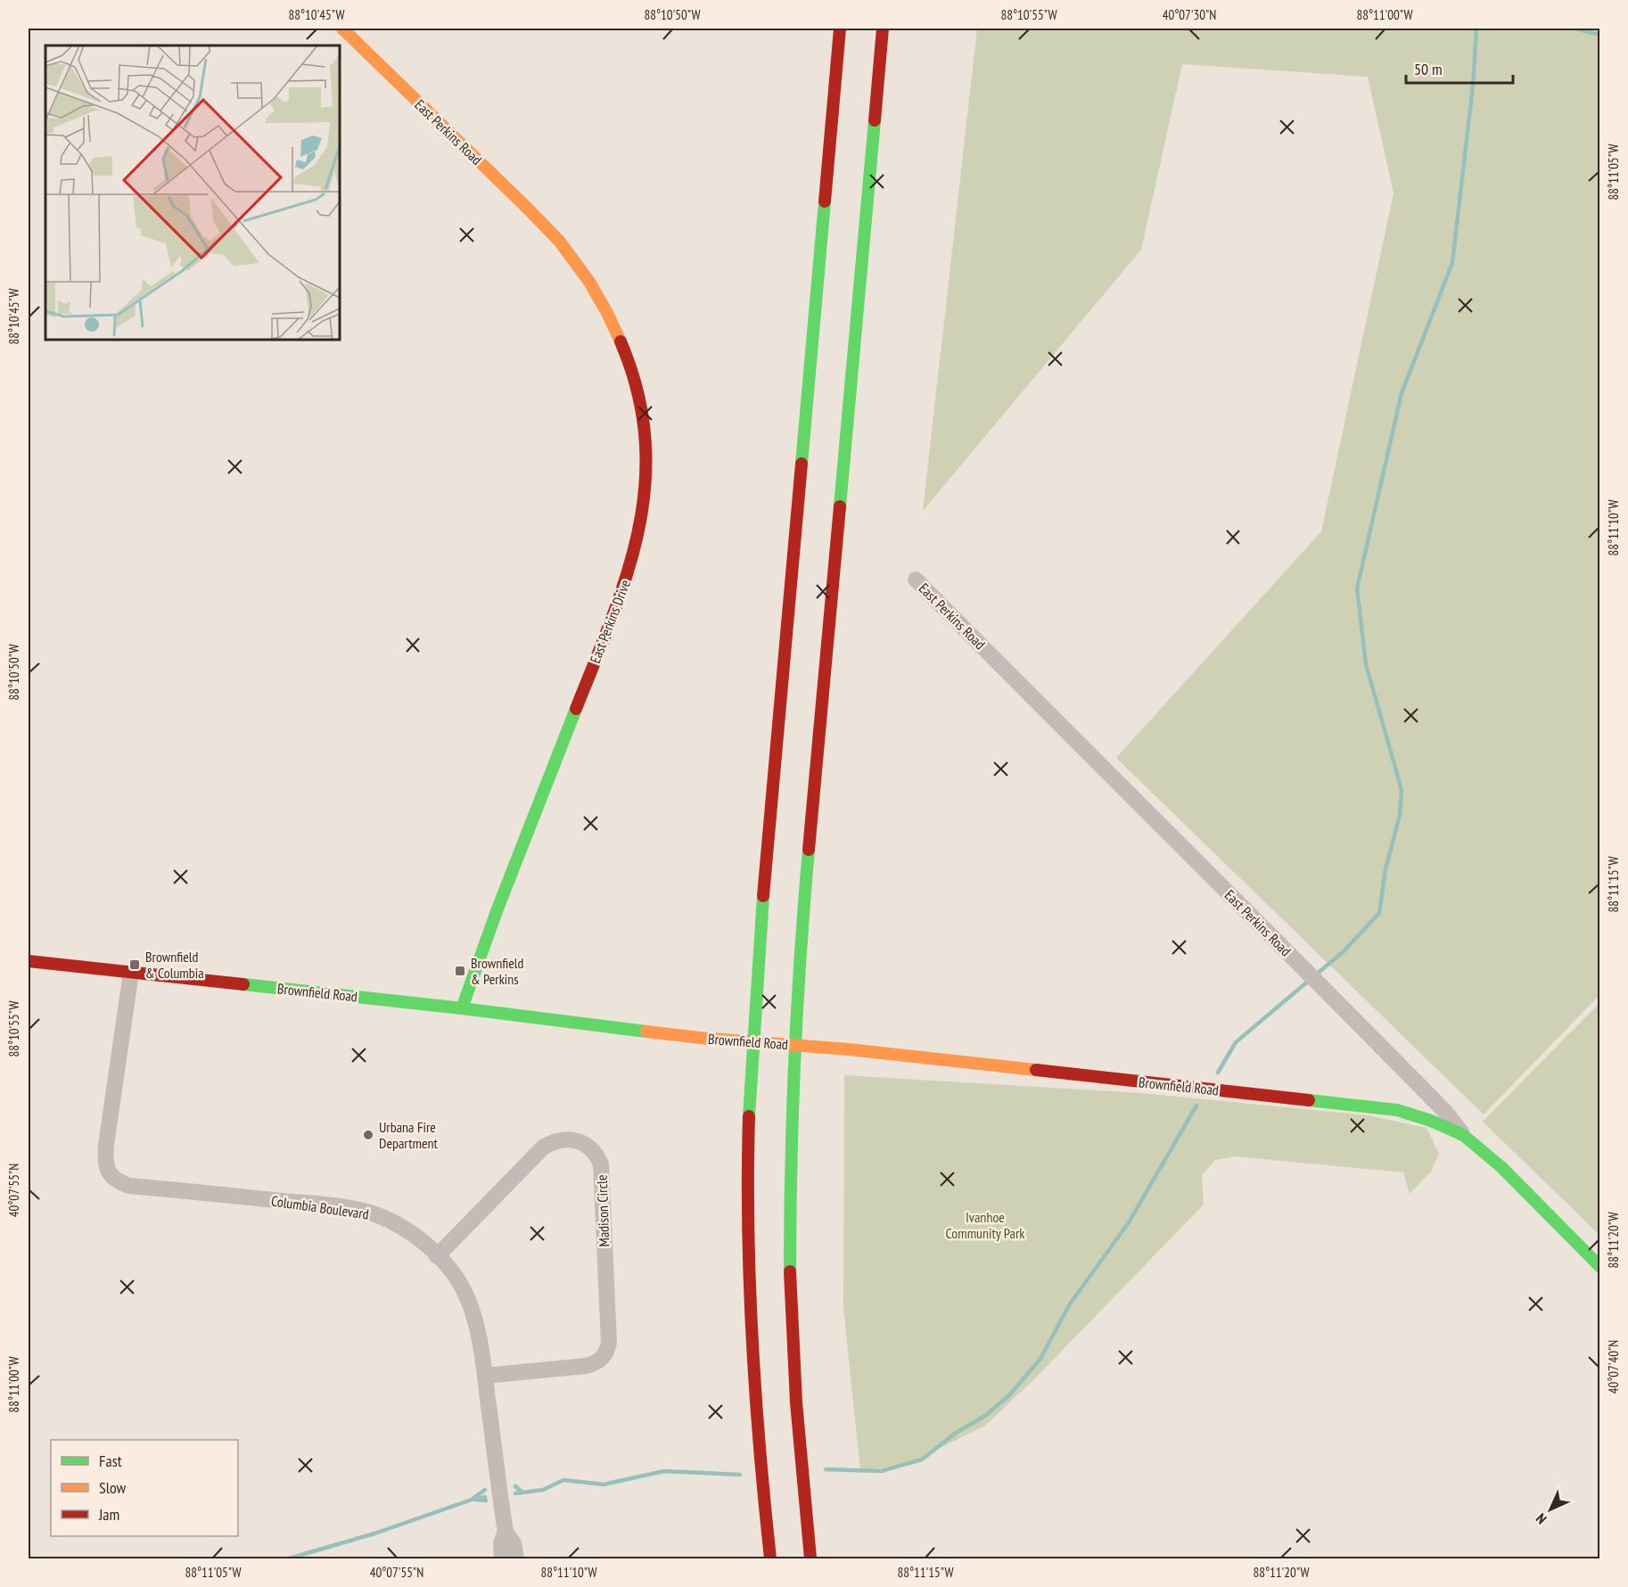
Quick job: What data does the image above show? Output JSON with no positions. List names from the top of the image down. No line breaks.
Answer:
{"streets":{"main road":["East Perkins Road","East Perkins Drive","Brownfield Road"],"street":["Columbia Boulevard","Madison Circle"]},"crossings":[["East Perkins Road","East Perkins Drive"],["East Perkins Road","Brownfield Road"],["East Perkins Drive","Brownfield Road"],["Brownfield Road","Columbia Boulevard"],["Columbia Boulevard","Madison Circle"]],"parks":["Ivanhoe Community Park"],"places":{"transit":["Brownfield & Columbia","Brownfield & Perkins"],"other":["Urbana Fire Department"]},"legend":["Fast","Slow","Jam"],"scale_bar":"50 m","north":"bottom left","coordinates":["88°10'45\"W","88°10'50\"W","88°10'55\"W","40°07'30\"N","88°11'00\"W","88°11'05\"W","88°11'10\"W","88°11'15\"W","40°07'55\"N","88°11'20\"W","40°07'40\"N"]}
